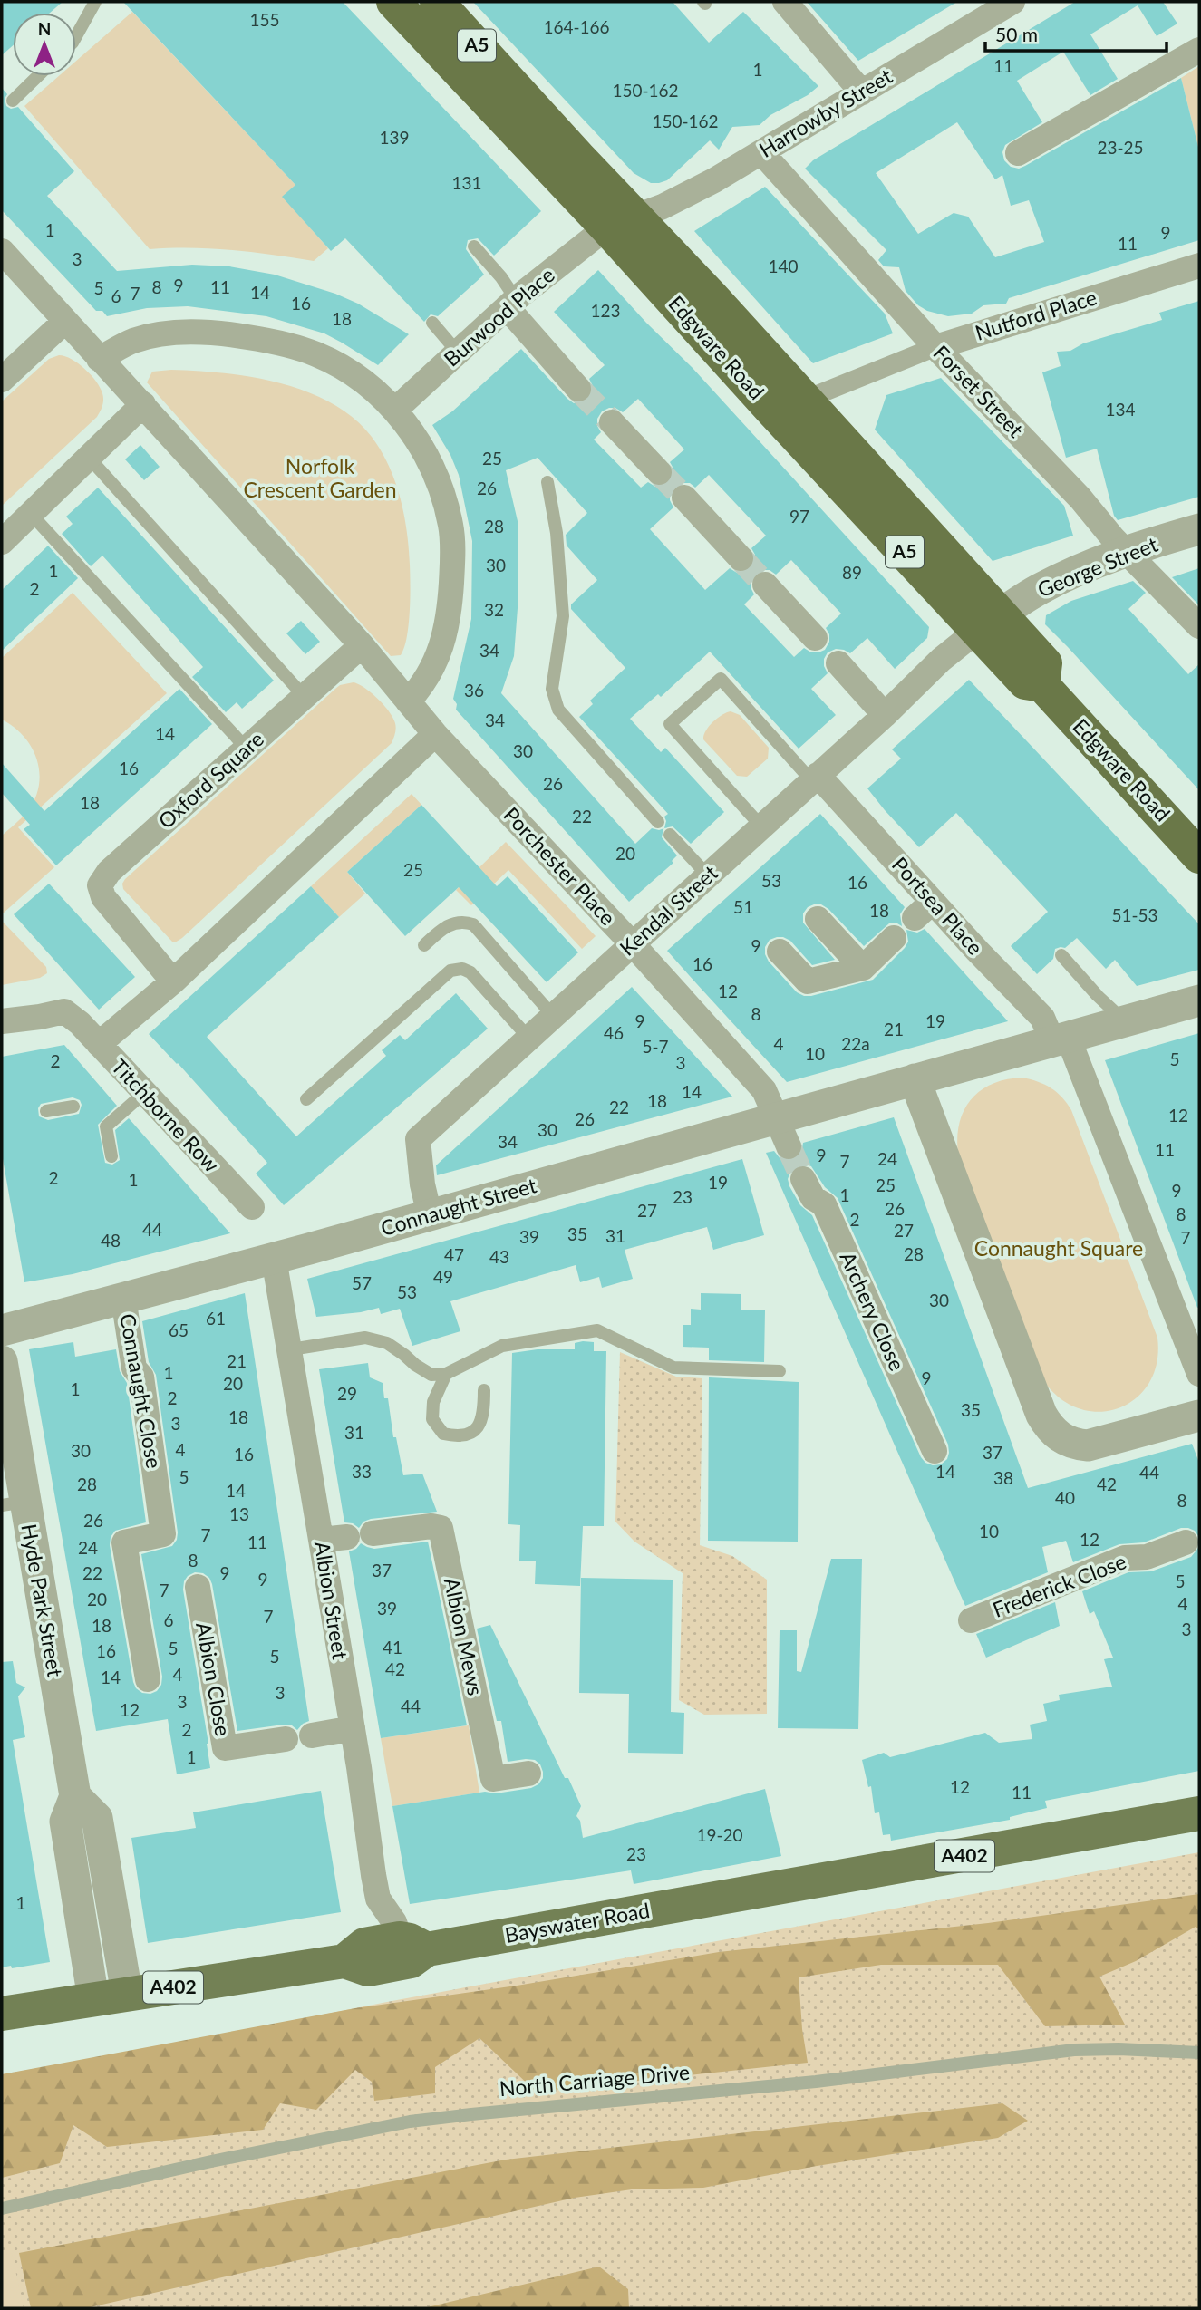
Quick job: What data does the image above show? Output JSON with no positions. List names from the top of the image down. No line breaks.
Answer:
{"streets":{"highway":["A5","Edgware Road"],"main road":["A402","Bayswater Road"],"street":["Harrowby Street","Nutford Place","Burwood Place","Forset Street","George Street","Oxford Square","Porchester Place","Portsea Place","Kendal Street","Titchborne Row","Connaught Street","Archery Close","Connaught Close","Frederick Close","Hyde Park Street","Albion Street","Albion Mews","Albion Close"],"lane":["North Carriage Drive"]},"crossings":[["Harrowby Street","Burwood Place"],["Harrowby Street","Edgware Road"],["Harrowby Street","Forset Street"],["Nutford Place","Edgware Road"],["Nutford Place","Forset Street"],["Burwood Place","Edgware Road"],["Edgware Road","George Street"],["Edgware Road","Kendal Street"],["Forset Street","George Street"],["George Street","Kendal Street"],["Porchester Place","Kendal Street"],["Porchester Place","Connaught Street"],["Portsea Place","Kendal Street"],["Kendal Street","Connaught Street"],["Connaught Street","Connaught Close"],["Connaught Street","Albion Street"],["Hyde Park Street","Bayswater Road"],["Albion Street","Bayswater Road"]],"parks":["Norfolk Crescent Garden","Connaught Square"],"house_numbers":["155","164-166","11","1","150-162","150-162","139","23-25","131","1","9","11","3","140","9","8","11","5","14","7","6","16","123","18","134","25","26","97","28","30","1","89","2","32","34","36","34","14","30","16","26","18","22","20","25","53","16","51","18","51-53","9","16","12","8","9","19","21","46","4","22a","5-7","10","5","2","3","14","18","22","12","26","30","34","11","9","24","7","2","1","19","25","9","1","23","26","27","8","2","44","27","35","31","39","7","48","28","47","43","49","57","53","30","61","65","21","1","9","20","1","29","2","35","18","3","31","4","30","37","16","33","14","44","5","38","28","42","14","40","8","13","26","10","7","12","11","24","8","37","22","9","9","5","7","20","4","39","7","6","18","3","41","5","16","5","42","4","14","3","3","44","12","2","1","12","11","19-20","23","1"],"scale_bar":"50 m","north":"top"}
